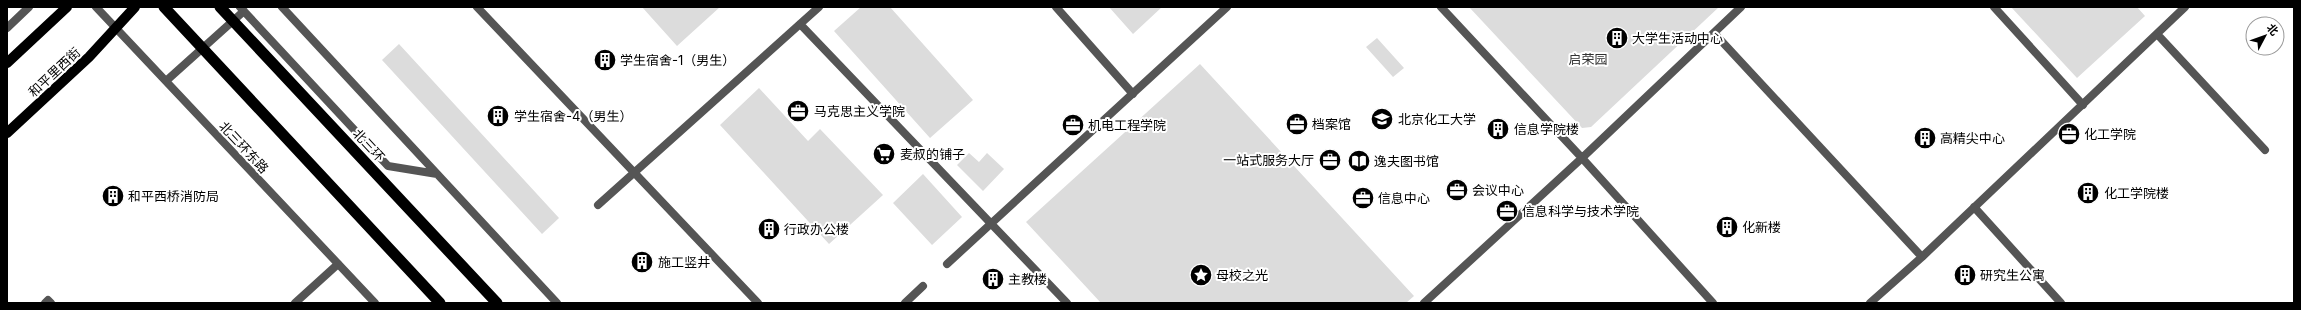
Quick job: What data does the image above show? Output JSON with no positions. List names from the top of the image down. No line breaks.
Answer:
{"streets":{"highway":["北三环"],"main road":["和平里西街"],"street":["北三环东路"]},"crossings":[["和平里西街","北三环东路"]],"parks":["启荣园"],"places":{"building":["大学生活动中心","学生宿舍-1（男生）","学生宿舍-4（男生）","信息学院楼","高精尖中心","化工学院楼","和平西桥消防局","化新楼","行政办公楼","施工竖井","研究生公寓","主教楼"],"office":["马克思主义学院","档案馆","机电工程学院","化工学院","一站式服务大厅","会议中心","信息中心","信息科学与技术学院"],"school or university":["北京化工大学"],"supermarket":["麦叔的铺子"],"library":["逸夫图书馆"],"place":["母校之光"]},"north":"top right"}
